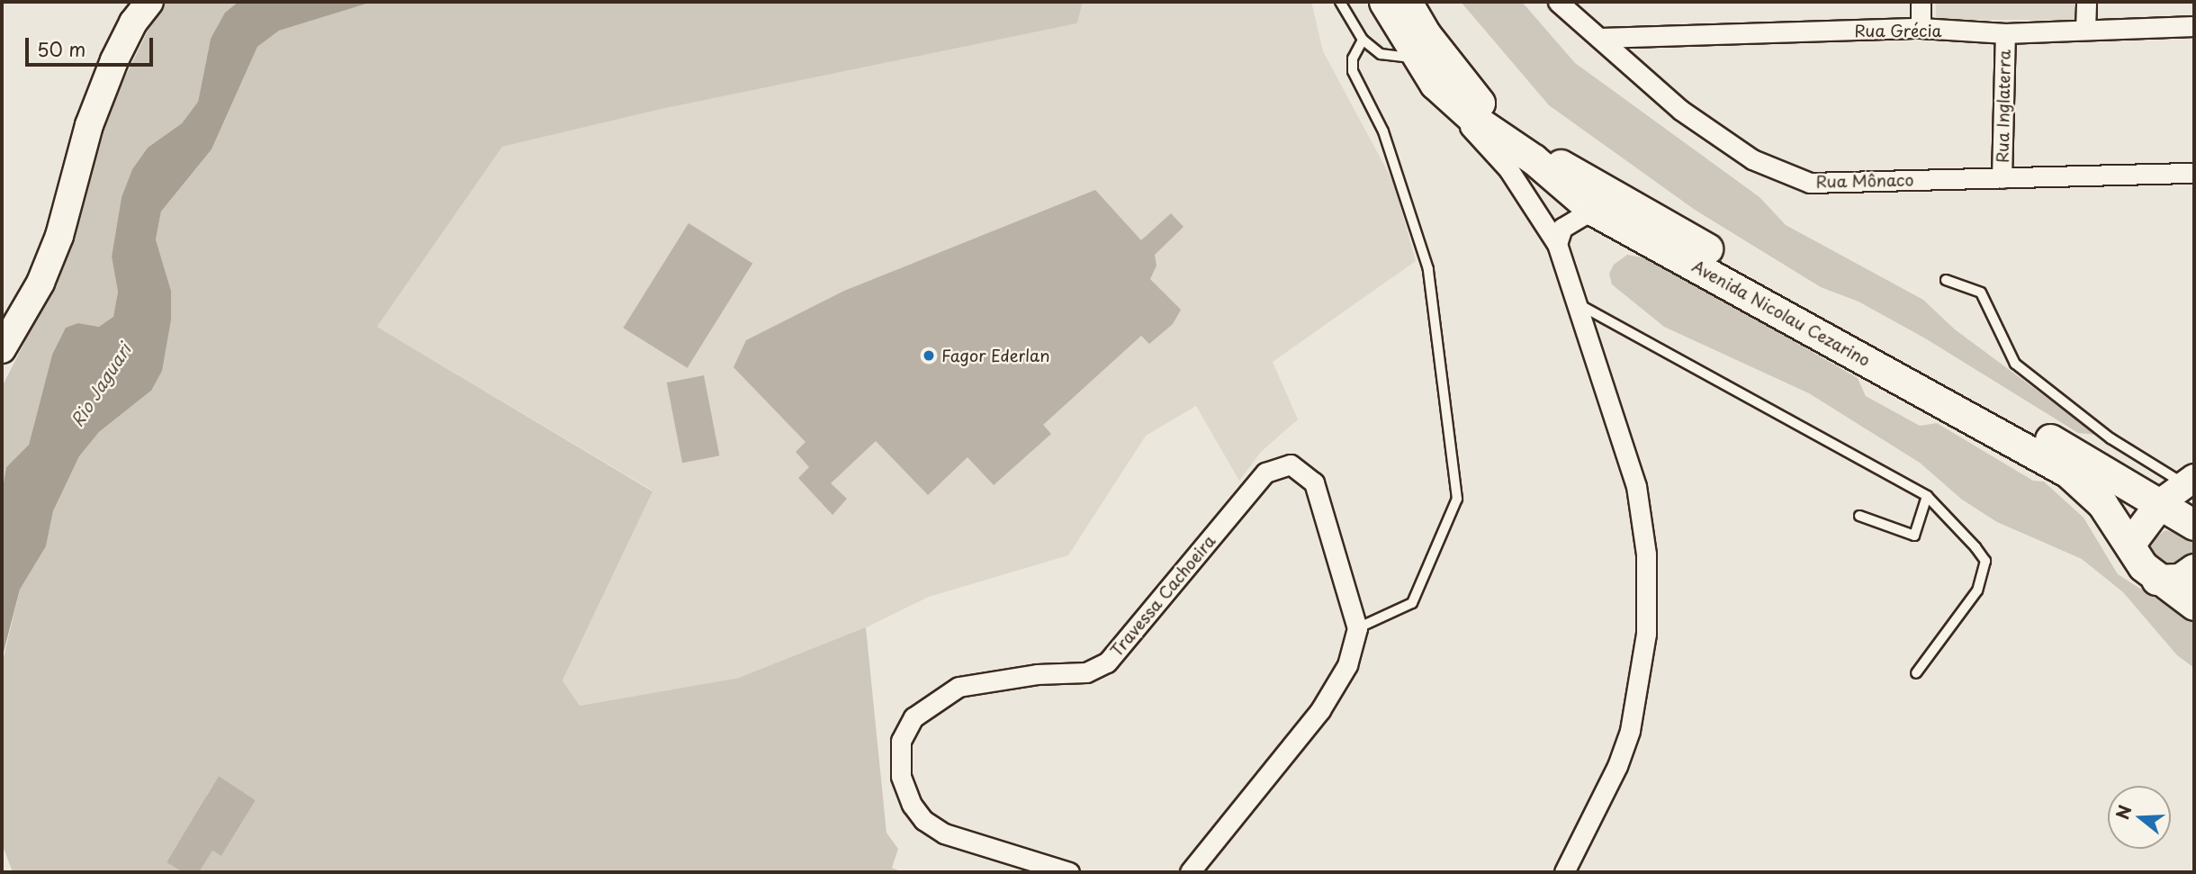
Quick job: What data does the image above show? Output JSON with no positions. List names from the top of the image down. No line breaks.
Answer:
{"streets":{"main road":["Avenida Nicolau Cezarino"],"street":["Rua Grécia","Rua Inglaterra","Rua Mônaco","Travessa Cachoeira"]},"crossings":[["Rua Grécia","Rua Inglaterra"],["Rua Grécia","Rua Mônaco"],["Rua Inglaterra","Rua Mônaco"]],"water":["Rio Jaguari"],"places":["Fagor Ederlan"],"scale_bar":"50 m","north":"left"}
